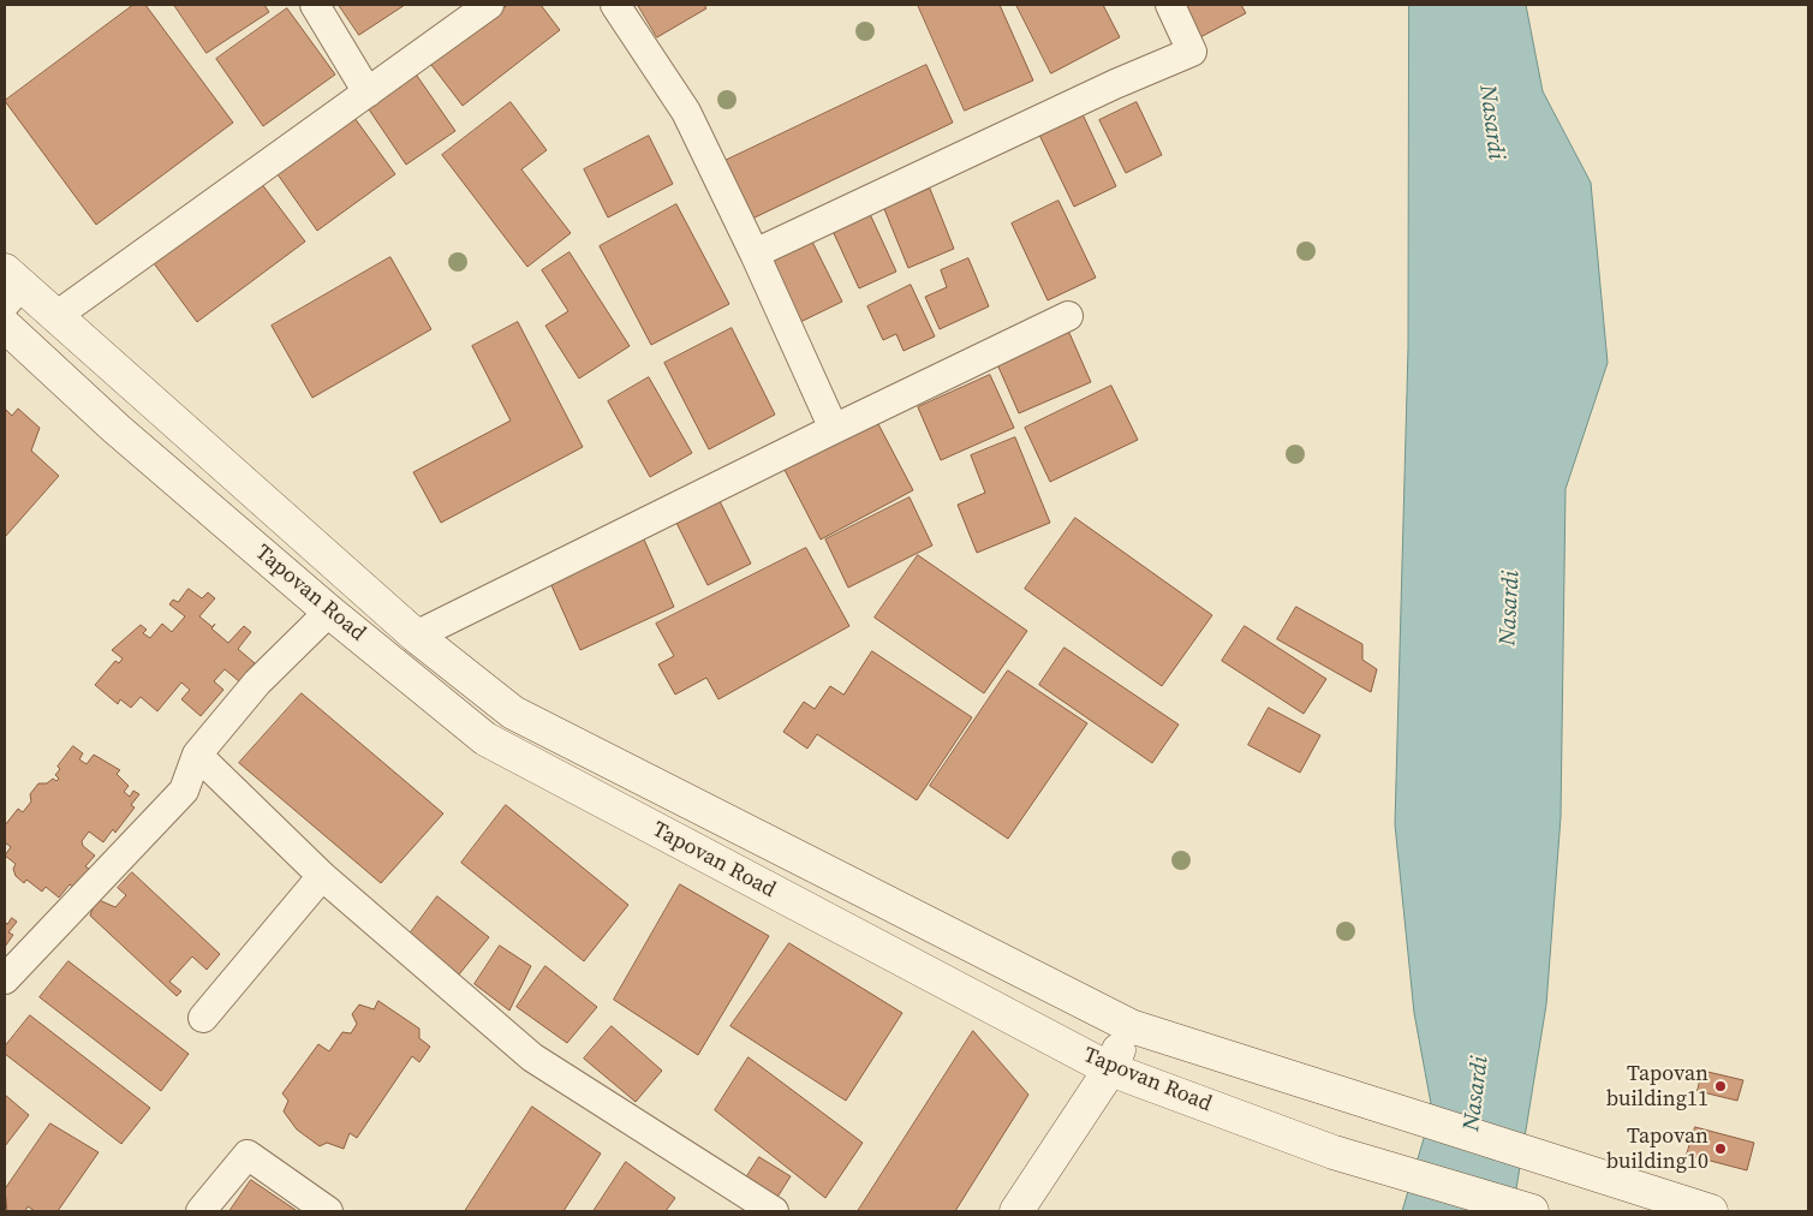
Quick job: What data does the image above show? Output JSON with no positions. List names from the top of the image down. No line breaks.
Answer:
{"streets":{"main road":["Tapovan Road"]},"water":["Nasardi"],"places":["Tapovan building11","Tapovan building10"]}
